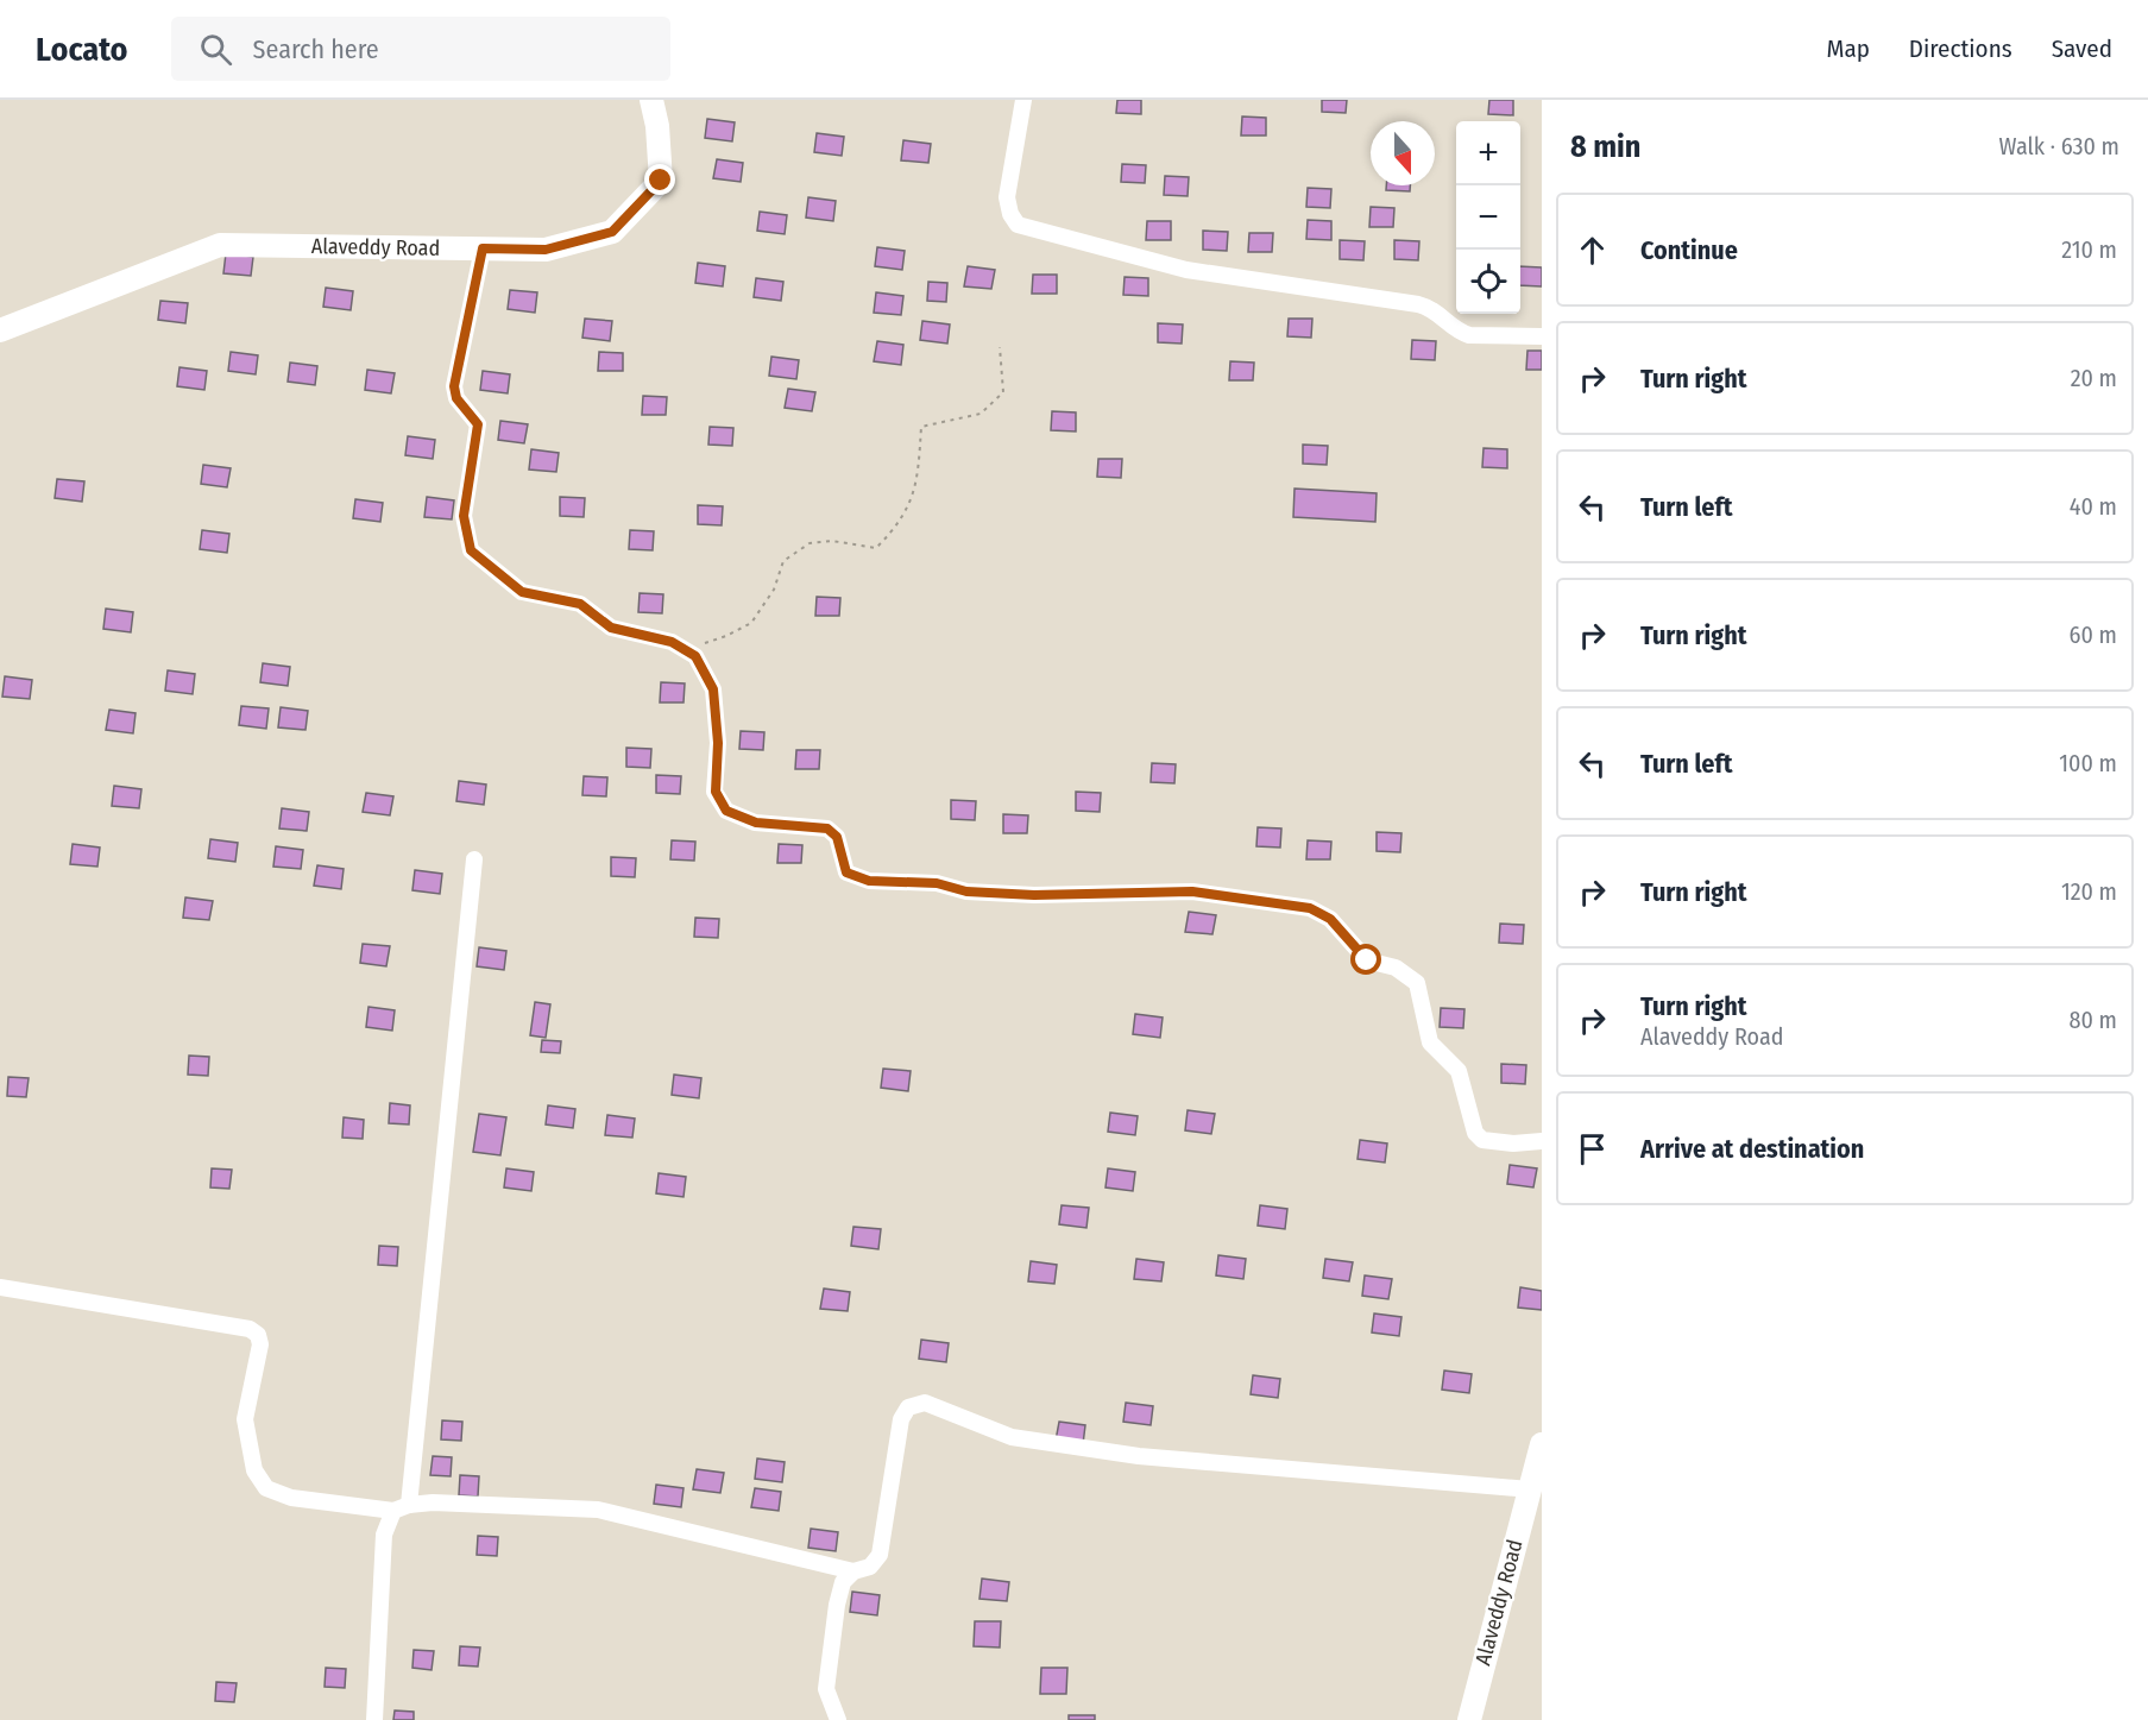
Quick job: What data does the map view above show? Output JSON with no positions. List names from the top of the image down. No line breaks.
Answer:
{"streets":{"street":["Alaveddy Road"]},"north":"bottom","page":{"header":"Locato","search":"Search here","nav":["Map","Directions","Saved"],"heading":["8 min","Walk · 630 m"],"map_buttons":["+","−"],"list":[["Continue","210 m"],["Turn right","20 m"],["Turn left","40 m"],["Turn right","60 m"],["Turn left","100 m"],["Turn right","120 m"],["Turn right","Alaveddy Road","80 m"],"Arrive at destination"]}}
